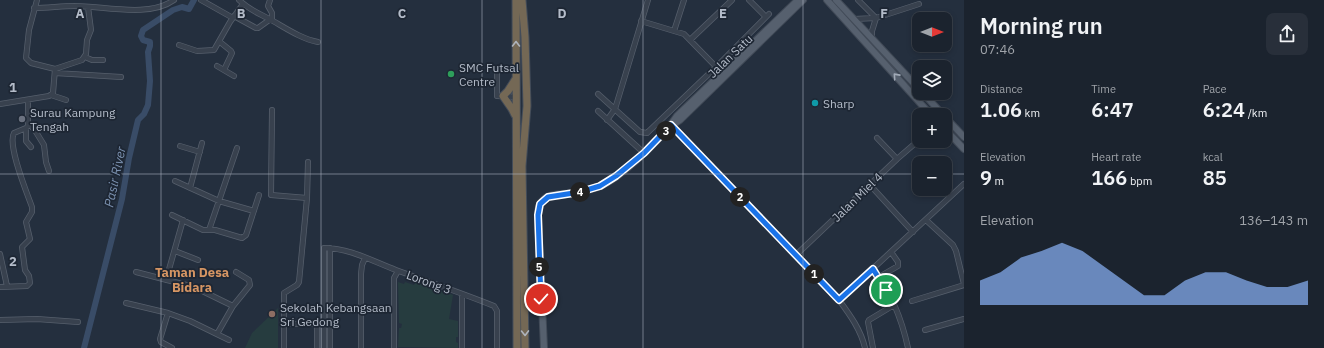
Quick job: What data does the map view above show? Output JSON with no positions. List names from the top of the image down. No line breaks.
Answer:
{"streets":{"main road":["Jalan Satu"],"street":["Jalan Miel 4","Lorong 3"]},"districts":["Taman Desa Bidara"],"water":["Pasir River"],"places":["SMC Futsal Centre","Sharp","Surau Kampung Tengah","Sekolah Kebangsaan Sri Gedong"],"north":"right","page":{"heading":["Morning run","07:46"],"map_buttons":["+","−"],"stats":[["Distance","1.06 km"],["Time","6:47"],["Pace","6:24 /km"],["Elevation","9 m"],["Heart rate","166 bpm"],["kcal","85"]],"pins":["3","4","2","5","1"],"chart":["Elevation","136–143 m"]},"grid":{"columns":["A","B","C","D","E","F"],"rows":["1","2"]}}
